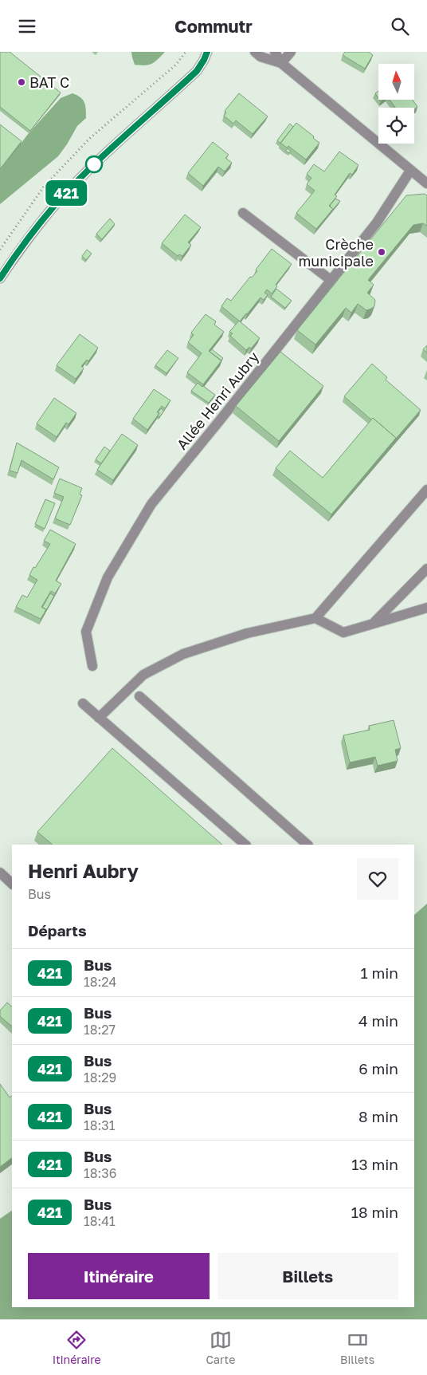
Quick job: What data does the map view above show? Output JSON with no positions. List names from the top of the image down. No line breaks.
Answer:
{"streets":{"street":["Allée Henri Aubry"]},"places":["BAT C","Crèche municipale"],"lines":["bus line 421"],"north":"top","page":{"header":"Commutr","on_map":"421","heading":[["Henri Aubry","Bus"],"Départs"],"list":[{"mark":"421","name":"Bus","note":"18:24","value":"1 min"},{"mark":"421","name":"Bus","note":"18:27","value":"4 min"},{"mark":"421","name":"Bus","note":"18:29","value":"6 min"},{"mark":"421","name":"Bus","note":"18:31","value":"8 min"},{"mark":"421","name":"Bus","note":"18:36","value":"13 min"},{"mark":"421","name":"Bus","note":"18:41","value":"18 min"}],"buttons":["Itinéraire","Billets"],"tabs":["Itinéraire","Carte","Billets"]}}
